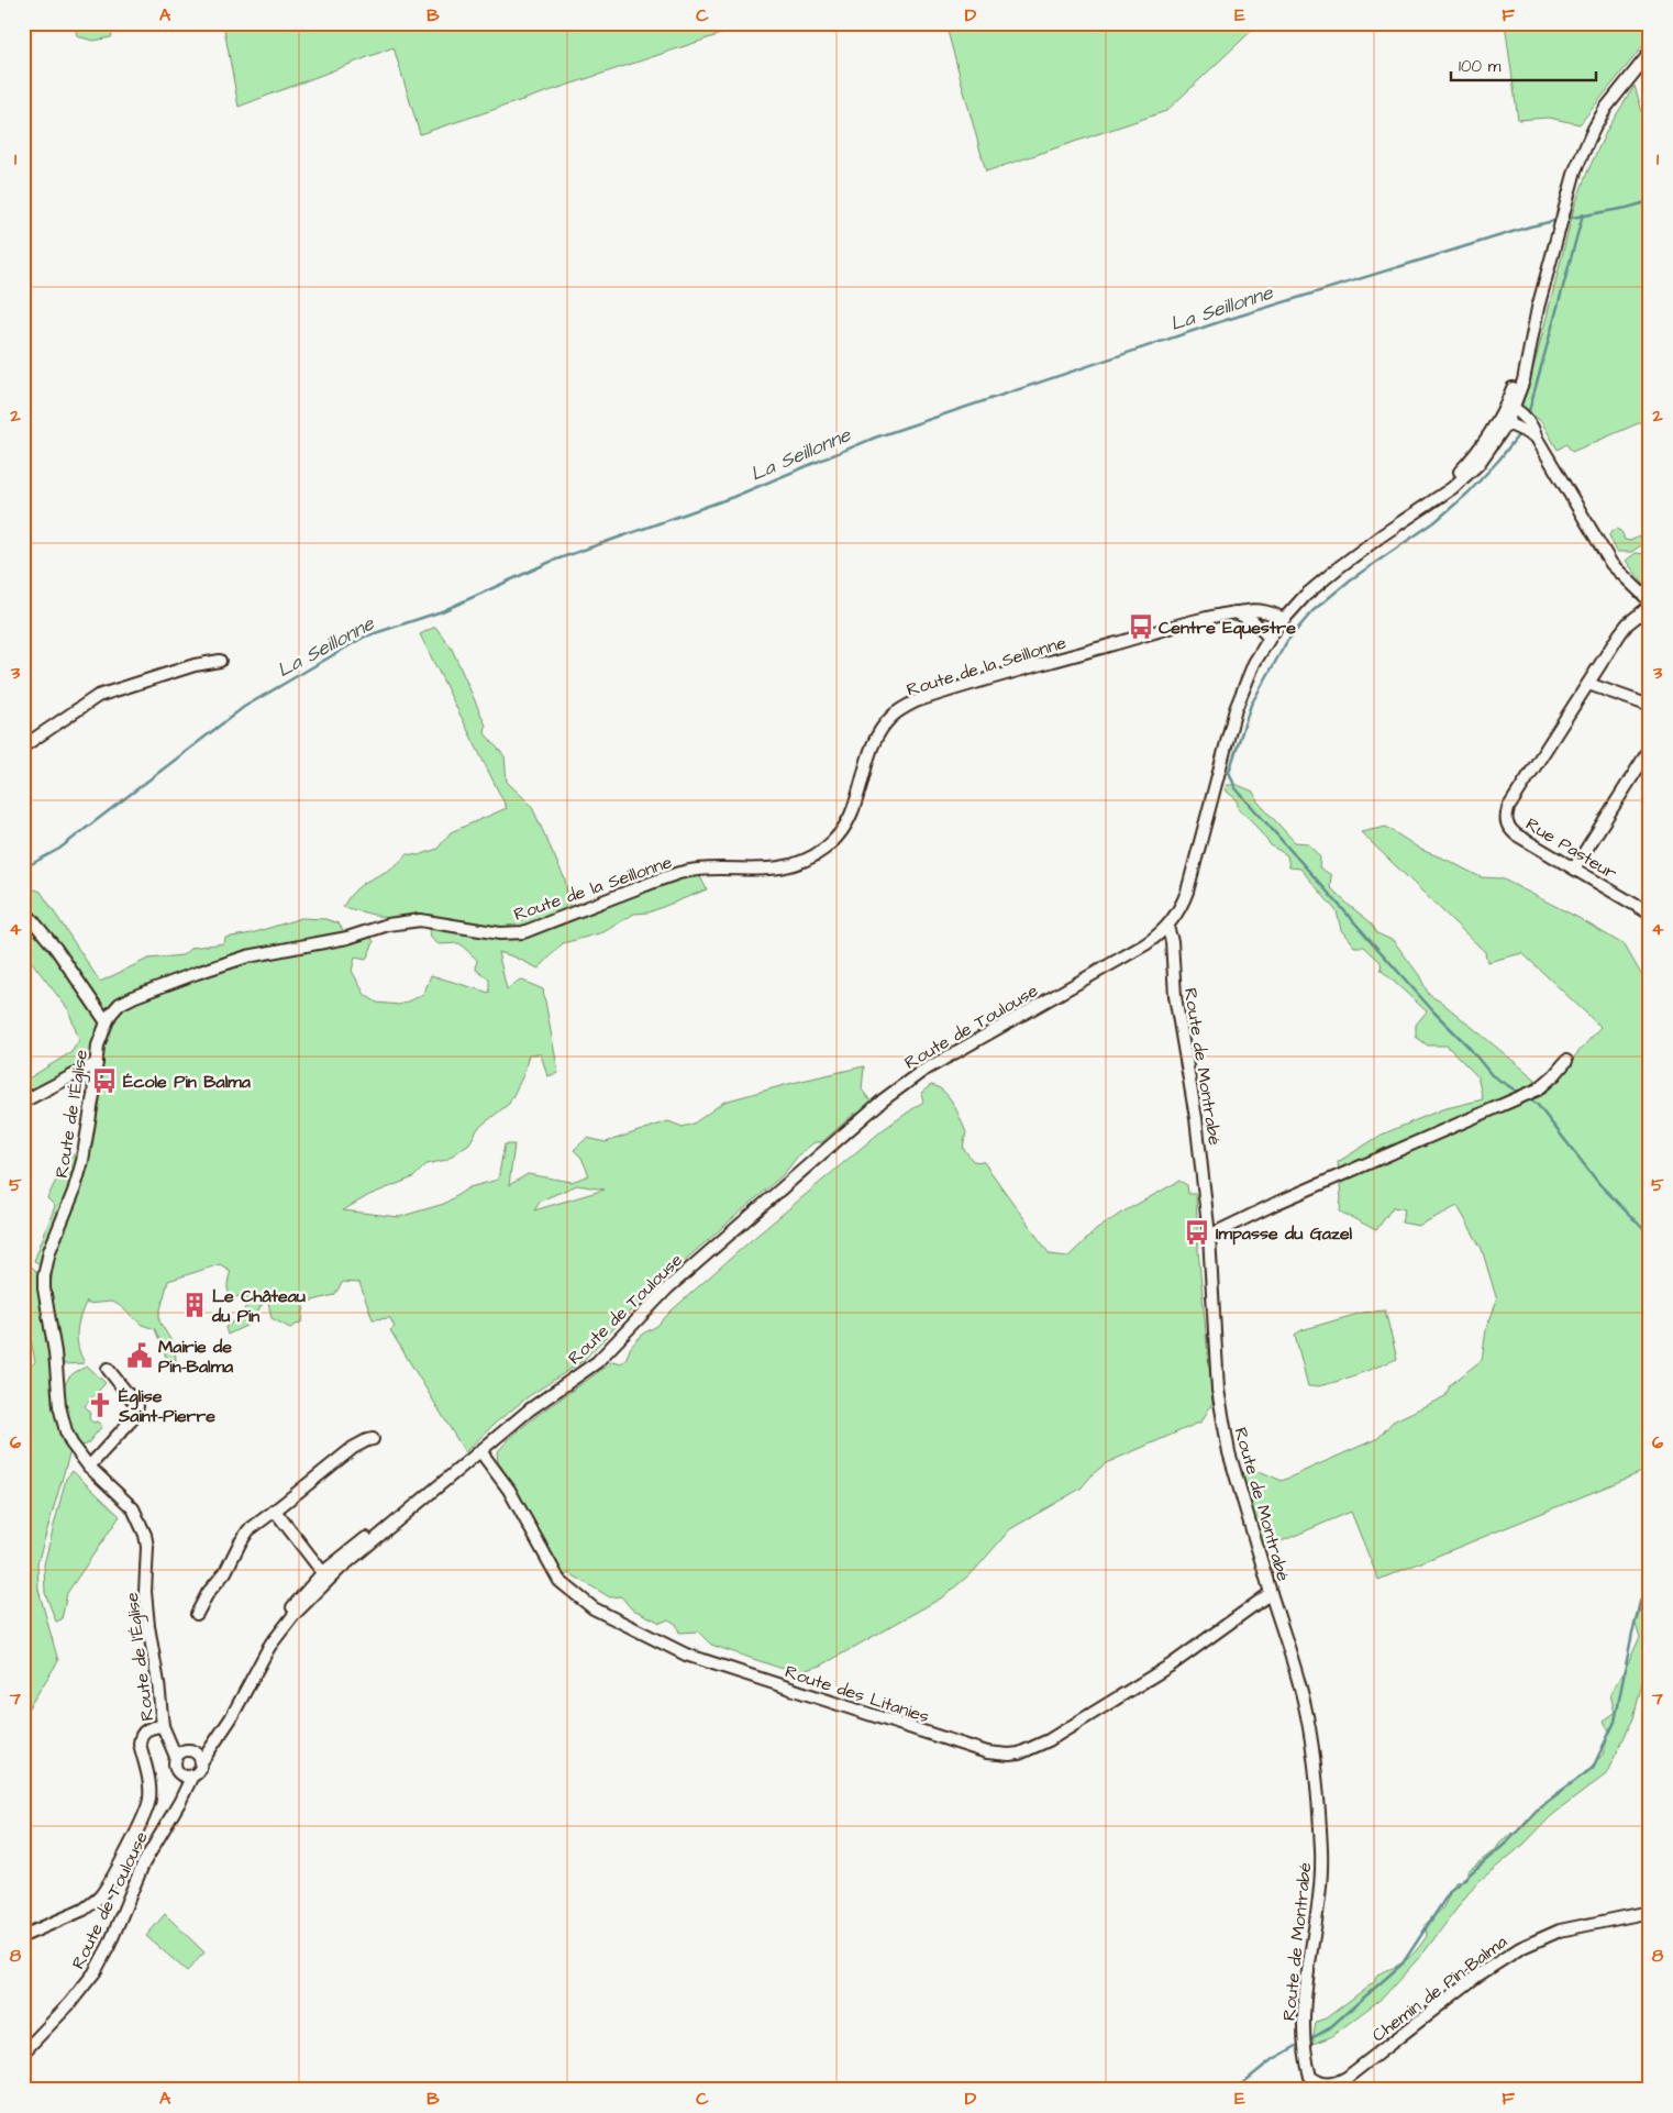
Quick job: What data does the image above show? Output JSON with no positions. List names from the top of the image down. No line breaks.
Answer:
{"streets":{"street":["Route de la Seillonne","Rue Pasteur","Route de Toulouse","Route de Montrabé","Route de l'Église","Route des Litanies","Chemin de Pin-Balma"]},"crossings":[["Route de la Seillonne","Route de Toulouse"],["Route de la Seillonne","Route de l'Église"],["Route de Toulouse","Route de Montrabé"],["Route de Toulouse","Route de l'Église"],["Route de Toulouse","Route des Litanies"],["Route de Montrabé","Route des Litanies"],["Route de Montrabé","Chemin de Pin-Balma"]],"water":["La Seillonne"],"places":{"bus stop":["Centre Equestre","École Pin Balma","Impasse du Gazel"],"building":["Le Château du Pin"],"public building":["Mairie de Pin-Balma"],"church":["Église Saint-Pierre"]},"scale_bar":"100 m","grid":{"columns":["A","B","C","D","E","F"],"rows":["1","2","3","4","5","6","7","8"]}}
